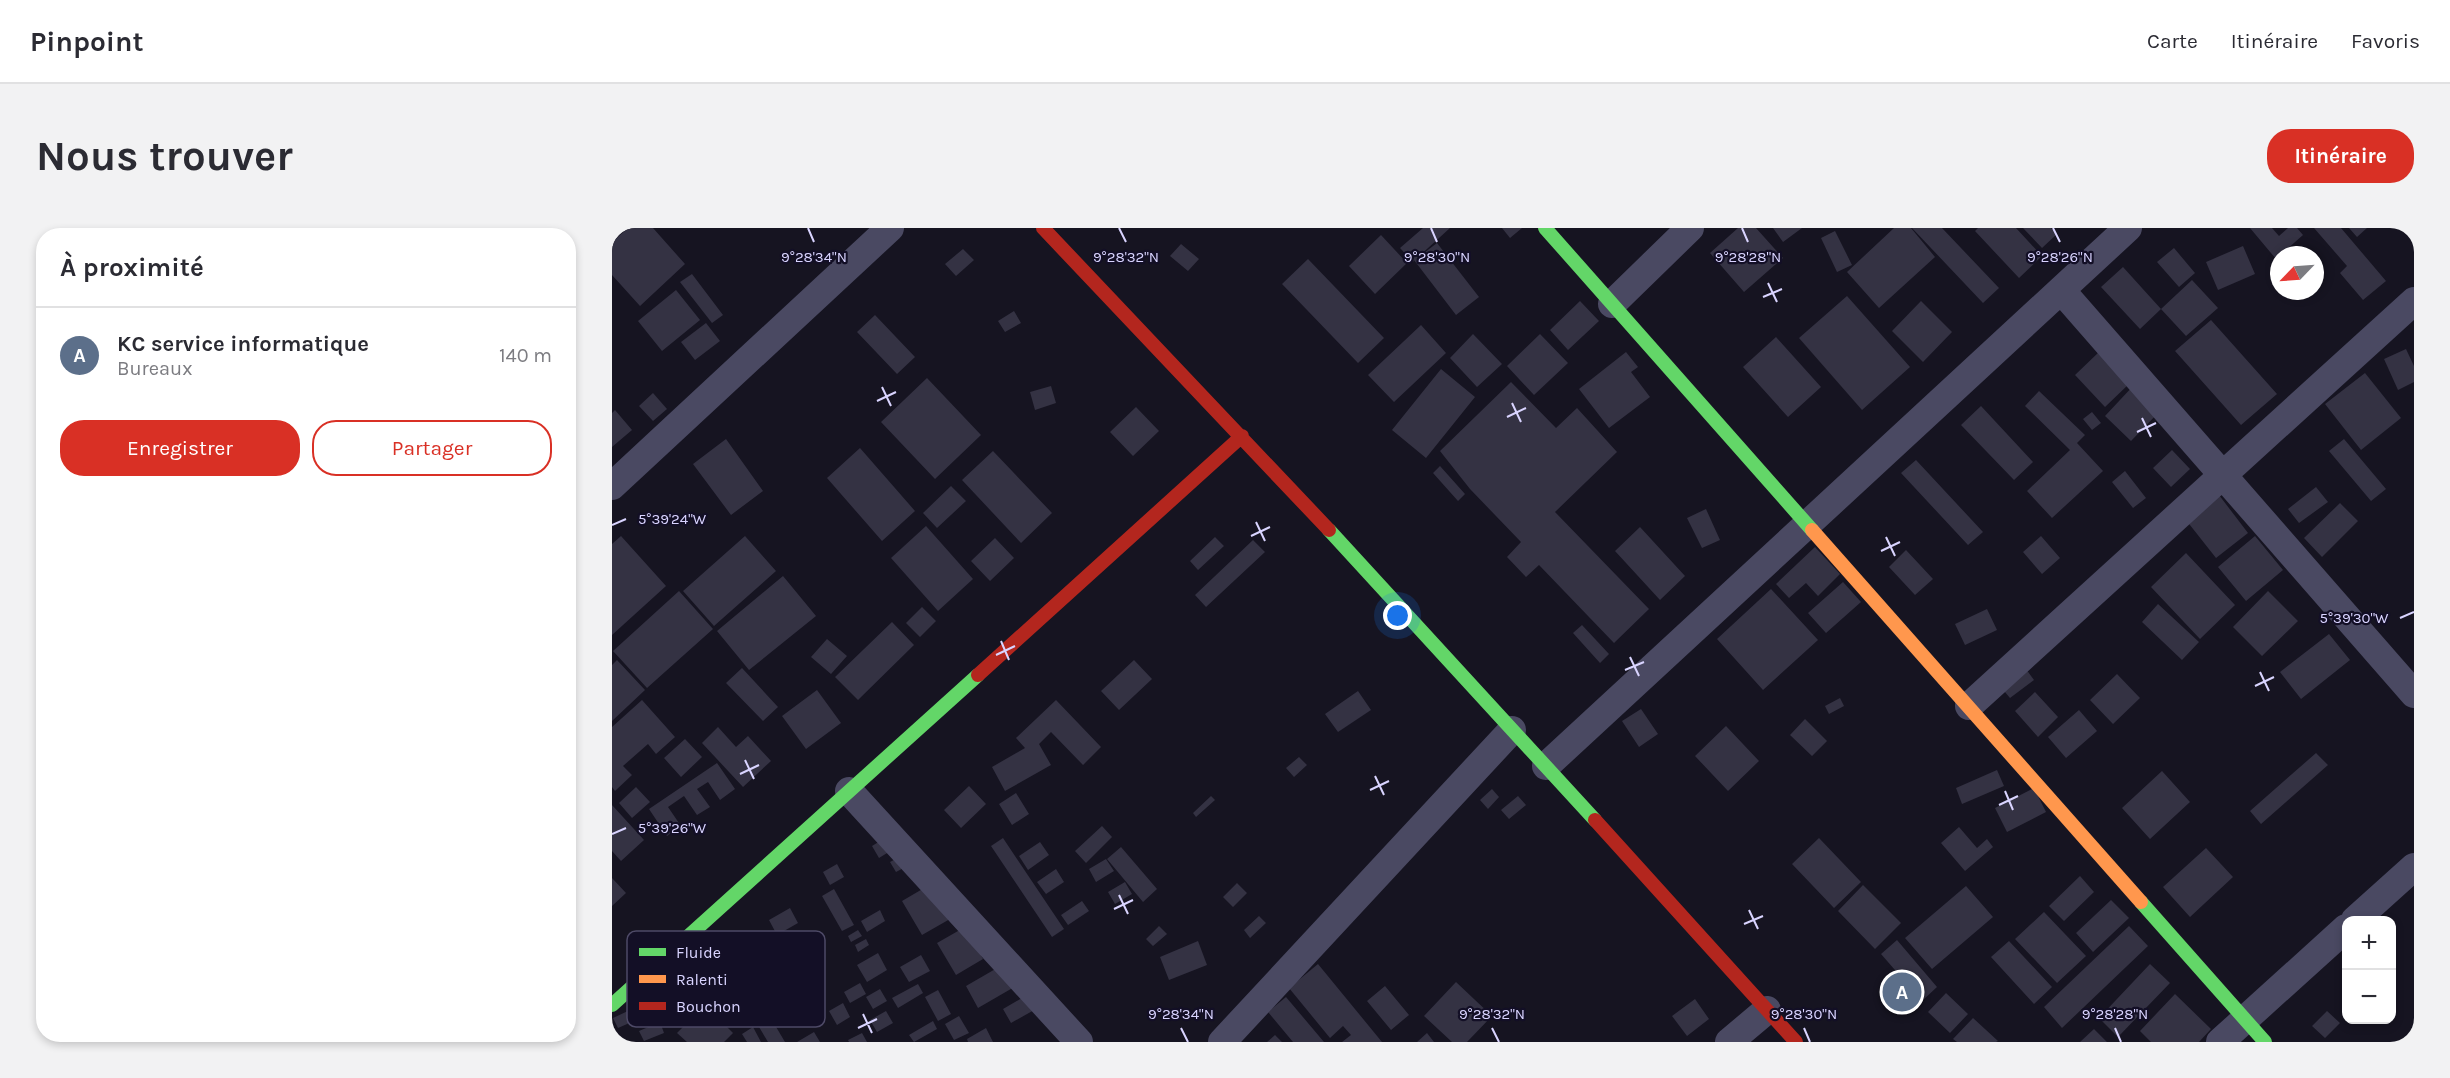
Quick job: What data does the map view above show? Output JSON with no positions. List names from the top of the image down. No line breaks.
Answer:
{"legend":["Fluide","Ralenti","Bouchon"],"north":"bottom left","page":{"header":"Pinpoint","nav":["Carte","Itinéraire","Favoris"],"buttons":["Itinéraire",["Enregistrer","Partager"]],"title":"Nous trouver","heading":"À proximité","list":[{"mark":"A","name":"KC service informatique","note":"Bureaux","value":"140 m"}],"map_buttons":["+","−"],"pins":"A"},"coordinates":["9°28'34\"N","9°28'32\"N","9°28'30\"N","9°28'28\"N","9°28'26\"N","5°39'24\"W","5°39'30\"W","5°39'26\"W"]}
